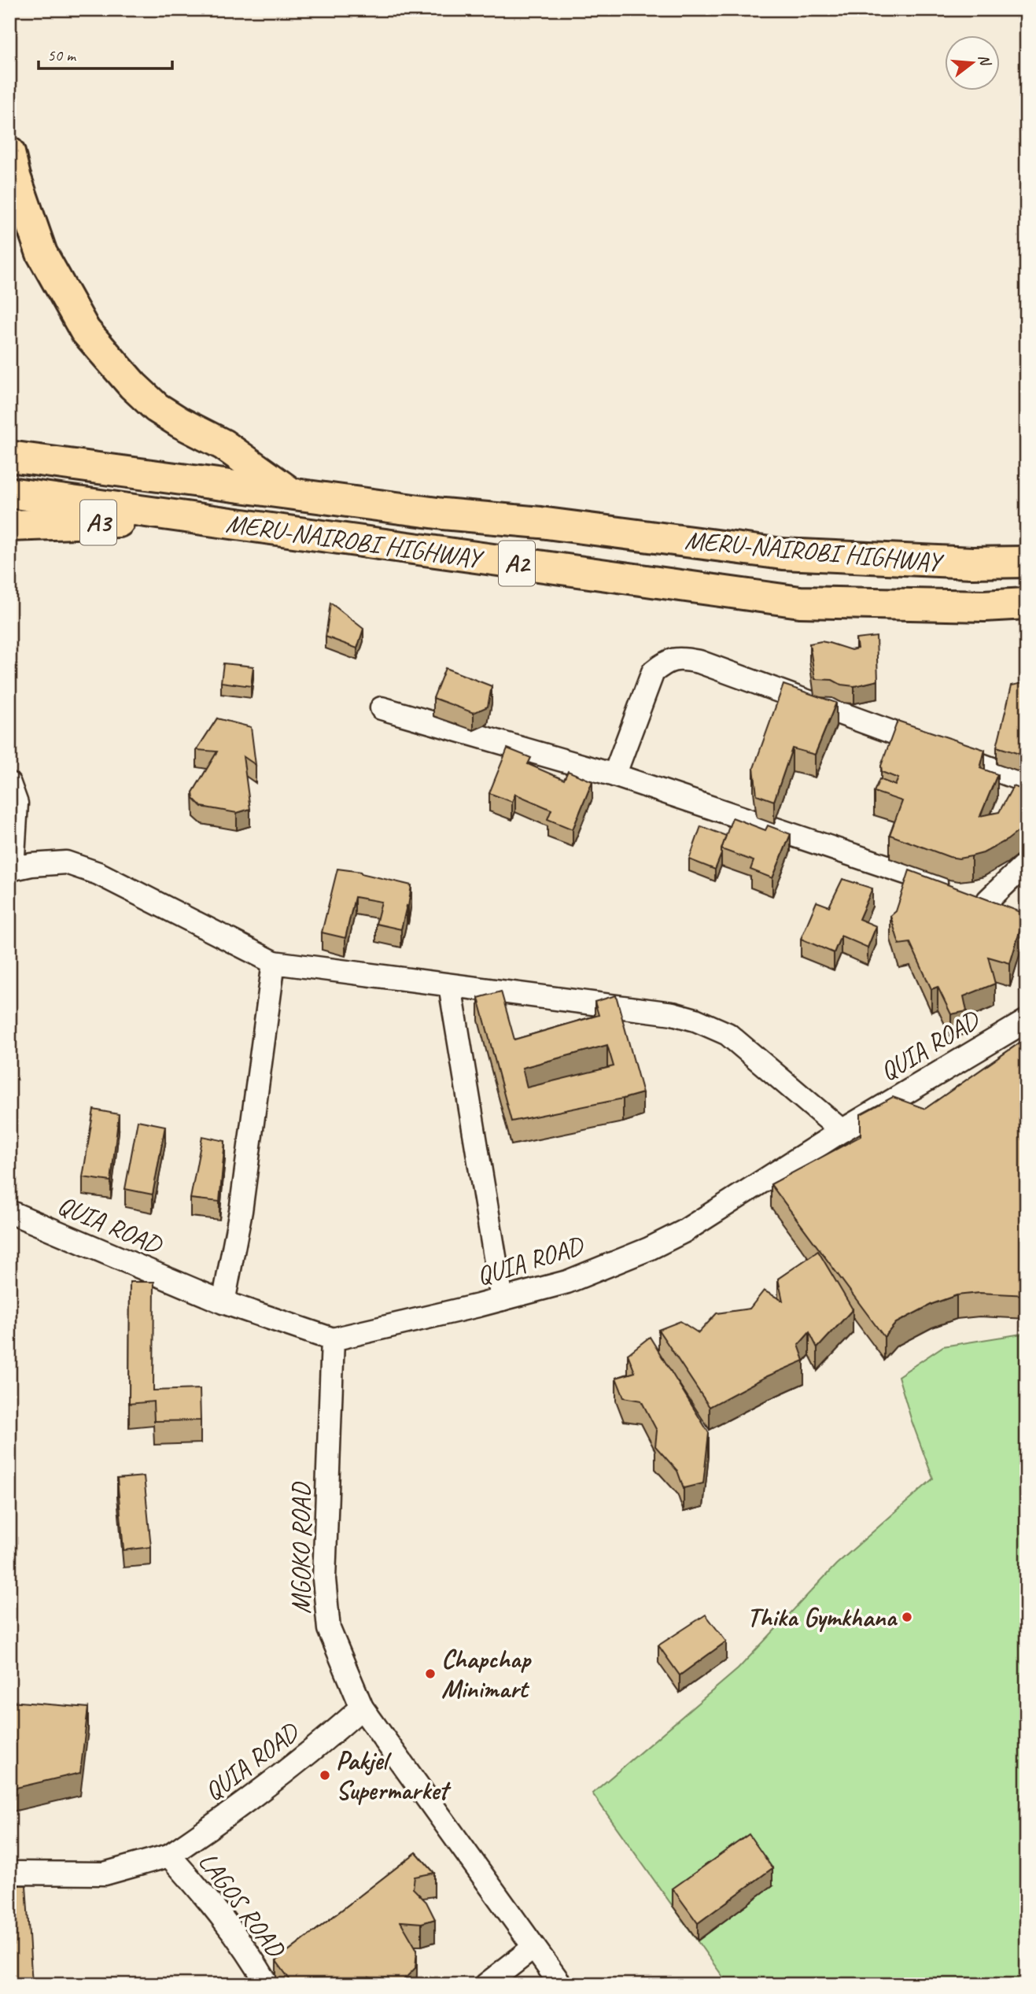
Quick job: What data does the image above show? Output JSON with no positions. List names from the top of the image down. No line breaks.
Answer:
{"streets":{"highway":["A3","MERU-NAIROBI HIGHWAY","A2"],"street":["QUIA ROAD","MGOKO ROAD","LAGOS ROAD"]},"crossings":[["A3","MERU-NAIROBI HIGHWAY"],["QUIA ROAD","MGOKO ROAD"],["QUIA ROAD","LAGOS ROAD"]],"places":["Thika Gymkhana","Chapchap Minimart","Pakjel Supermarket"],"scale_bar":"50 m","north":"right"}
